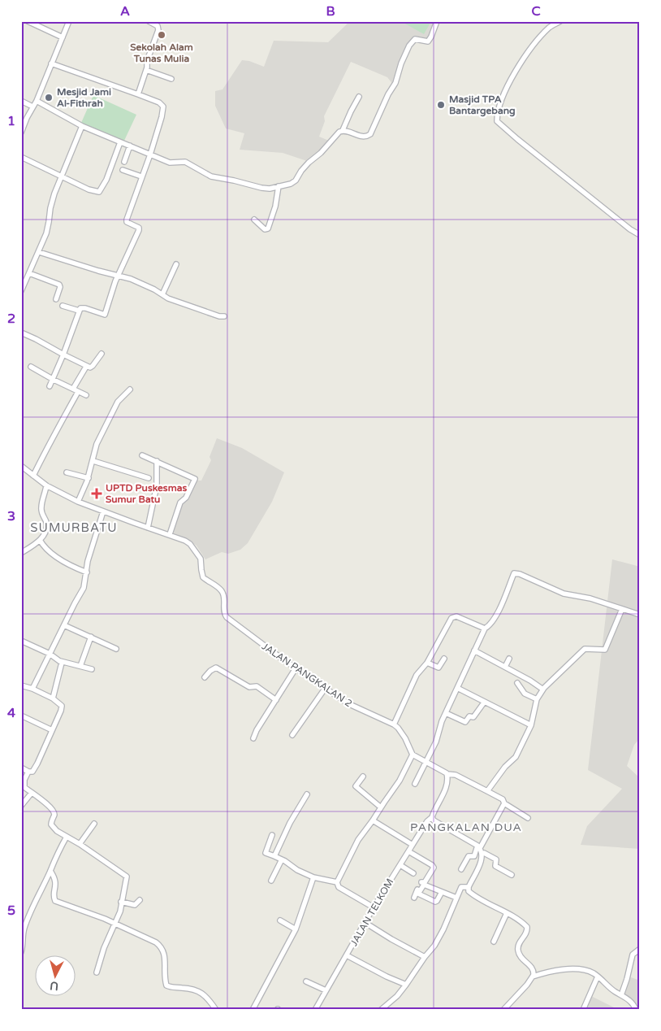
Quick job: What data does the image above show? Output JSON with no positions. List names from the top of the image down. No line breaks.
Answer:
{"streets":{"street":["JALAN PANGKALAN 2","JALAN TELKOM"]},"districts":["SUMURBATU","PANGKALAN DUA"],"places":{"other":["Sekolah Alam Tunas Mulia","Mesjid Jami Al-Fithrah","Masjid TPA Bantargebang"],"health":["UPTD Puskesmas Sumur Batu"]},"north":"bottom","grid":{"columns":["A","B","C"],"rows":["1","2","3","4","5"]}}
